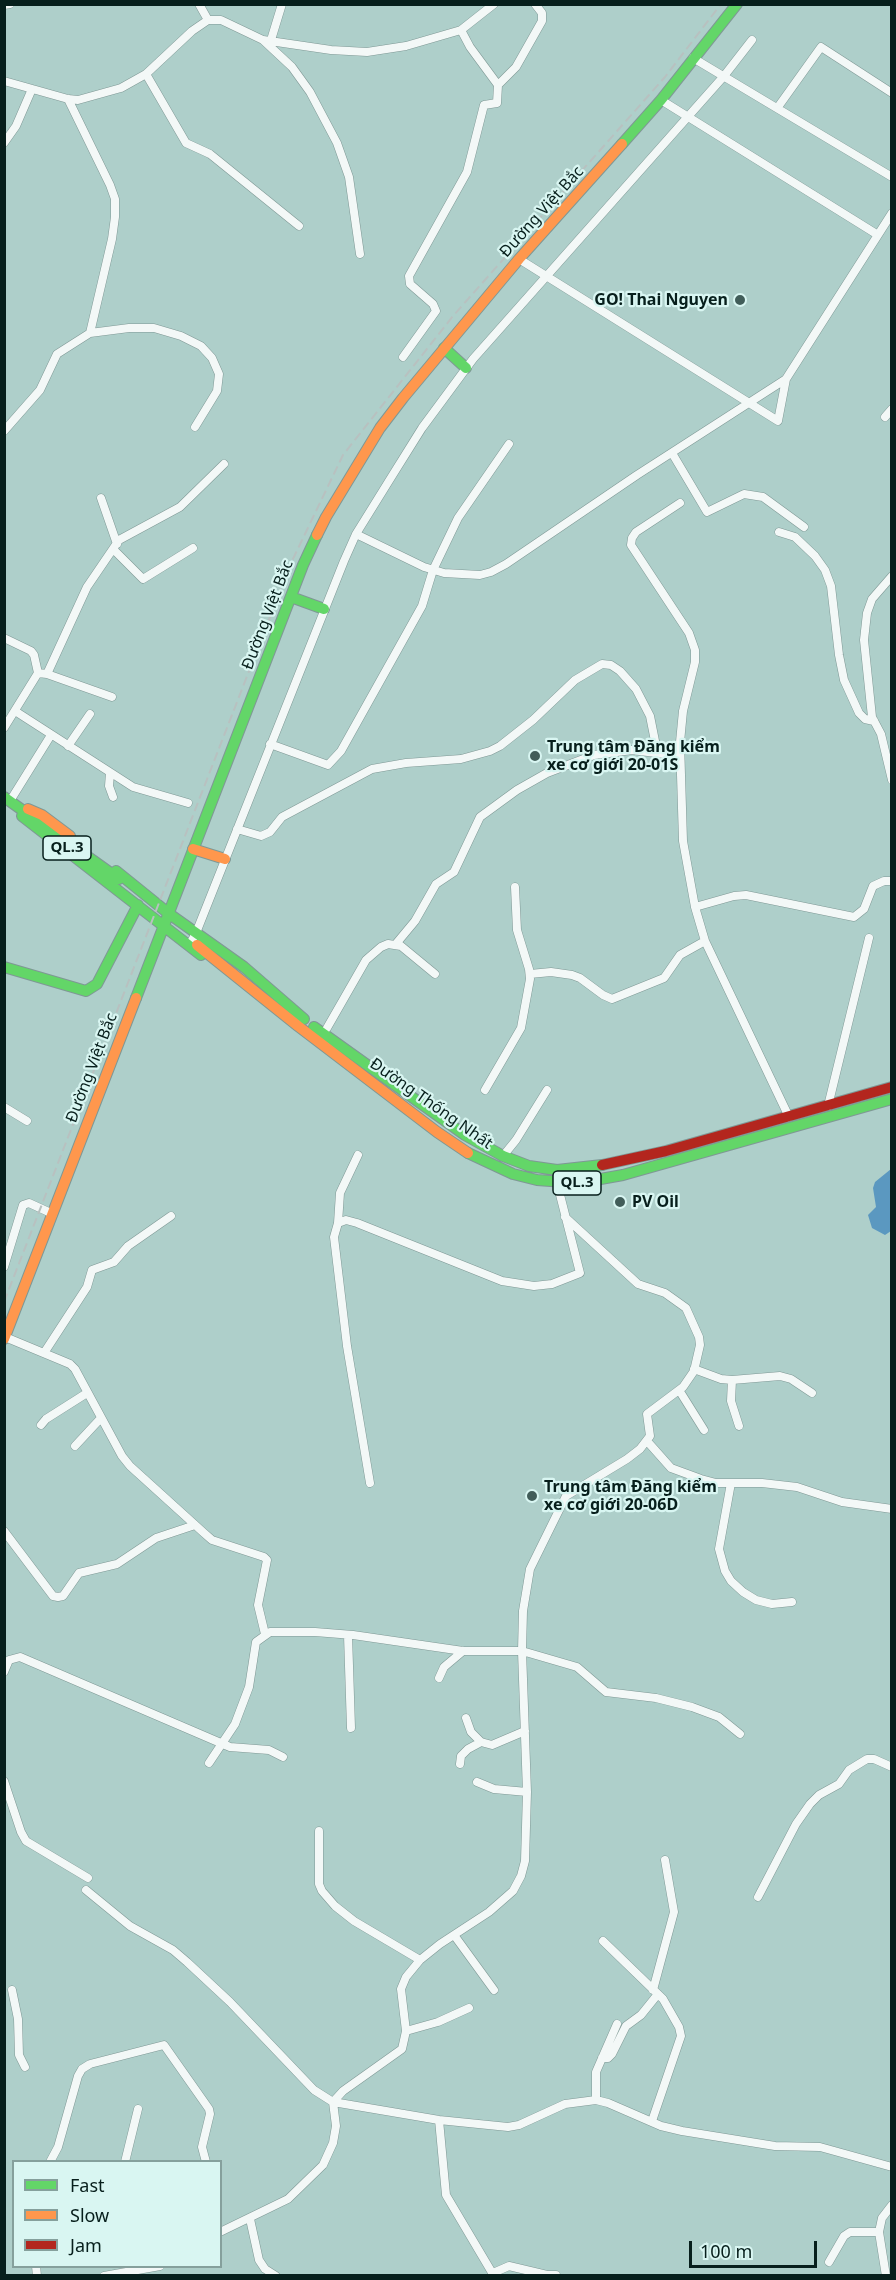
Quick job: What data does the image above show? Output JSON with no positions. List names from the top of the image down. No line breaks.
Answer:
{"streets":{"main road":["Đường Việt Bắc","QL.3","Đường Thống Nhất"]},"places":["GO! Thai Nguyen","Trung tâm Đăng kiểm xe cơ giới 20-01S","PV Oil","Trung tâm Đăng kiểm xe cơ giới 20-06D"],"legend":["Fast","Slow","Jam"],"scale_bar":"100 m"}
